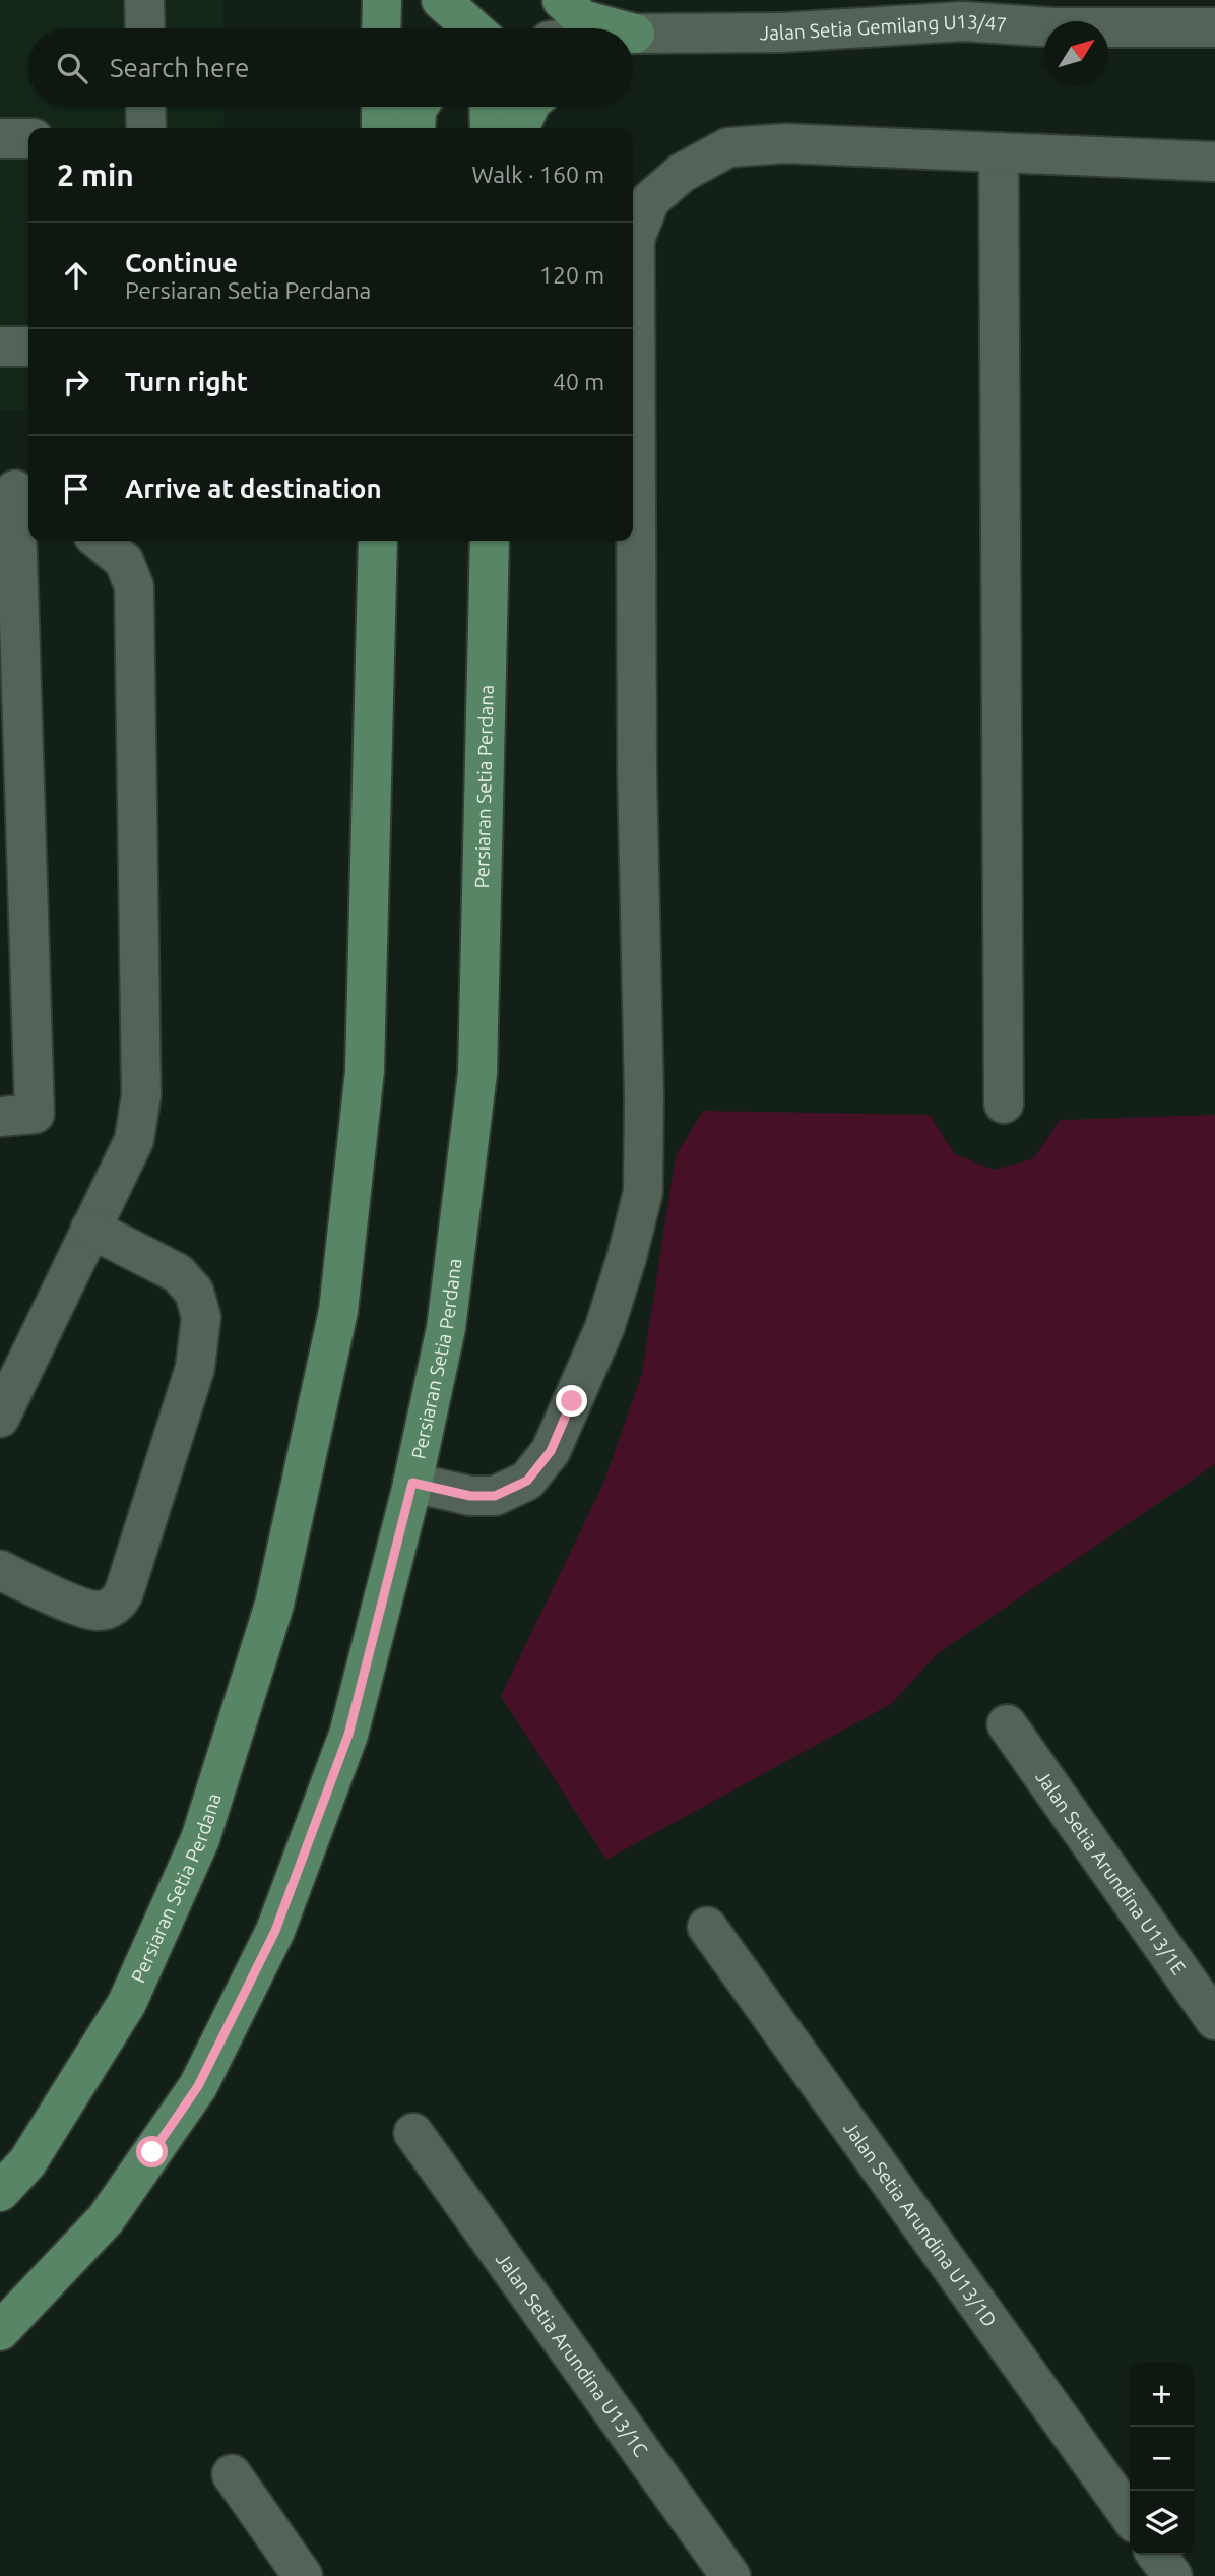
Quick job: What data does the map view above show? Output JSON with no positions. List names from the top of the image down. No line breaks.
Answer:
{"streets":{"main road":["Persiaran Setia Perdana"],"street":["Jalan Setia Gemilang U13/47","Jalan Setia Arundina U13/1E","Jalan Setia Arundina U13/1D","Jalan Setia Arundina U13/1C"]},"north":"top right","page":{"search":"Search here","heading":["2 min","Walk · 160 m"],"list":[["Continue","Persiaran Setia Perdana","120 m"],["Turn right","40 m"],"Arrive at destination"],"map_buttons":["+","−"]}}
